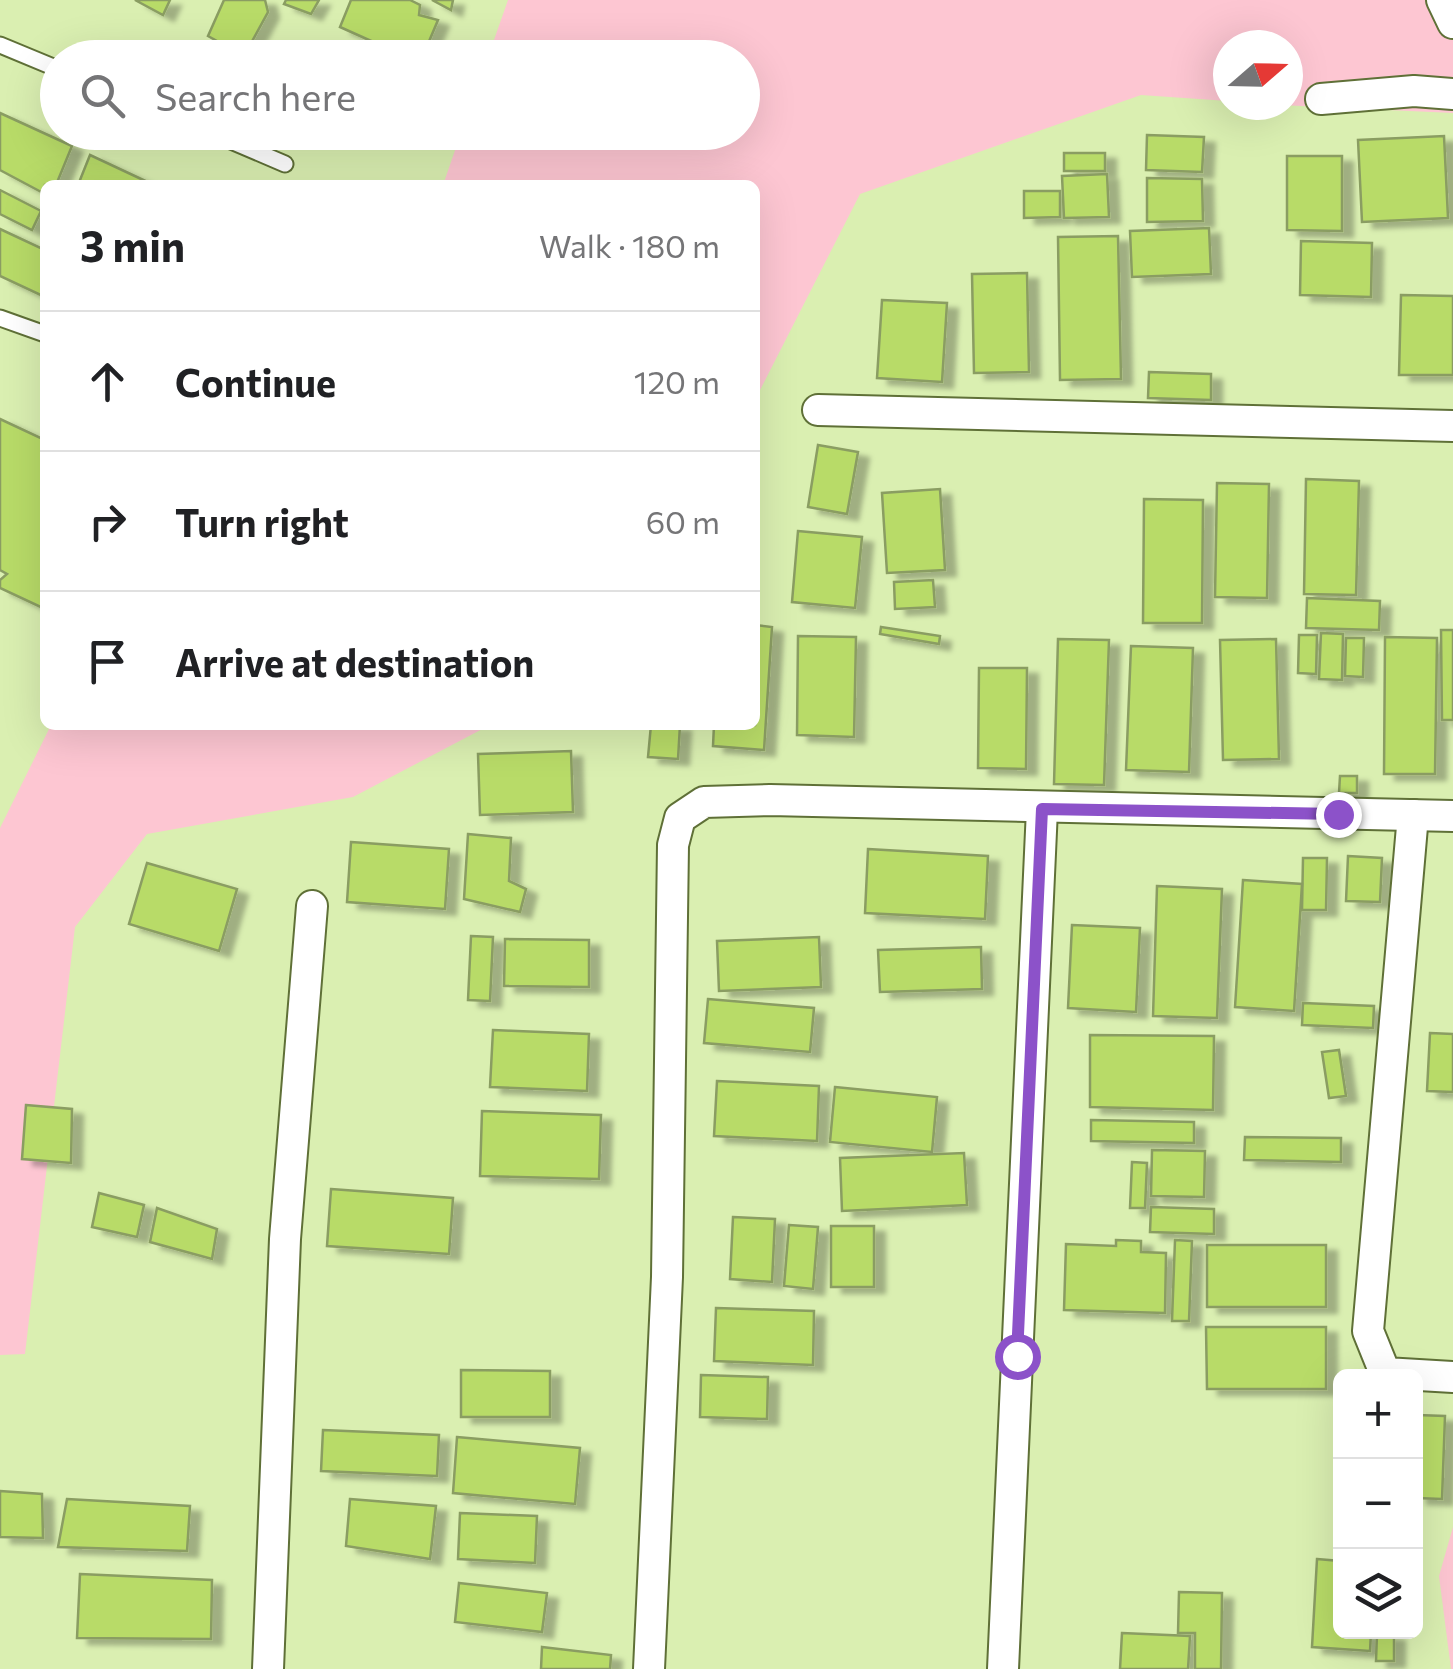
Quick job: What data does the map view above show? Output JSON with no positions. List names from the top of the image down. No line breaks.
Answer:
{"north":"right","page":{"search":"Search here","heading":["3 min","Walk · 180 m"],"list":[["Continue","120 m"],["Turn right","60 m"],"Arrive at destination"],"map_buttons":["+","−"]}}
